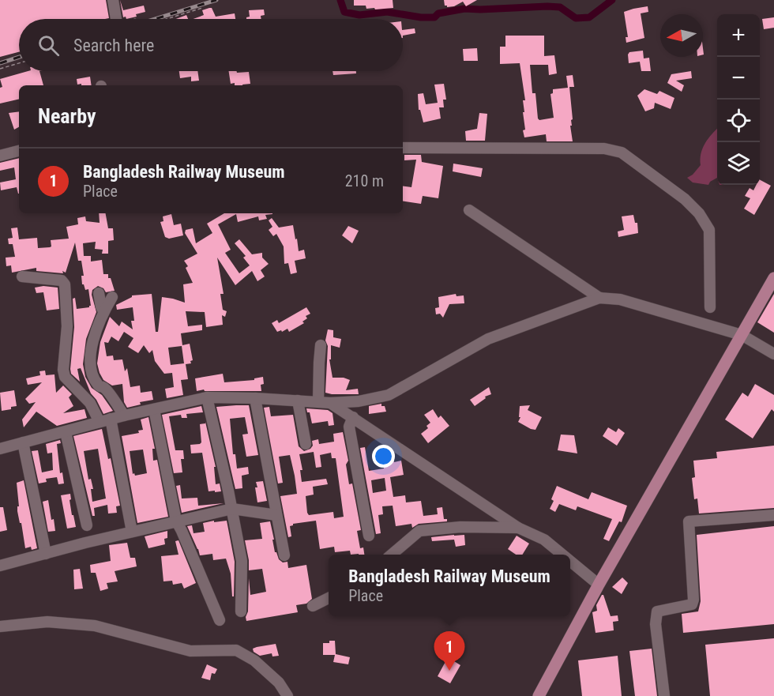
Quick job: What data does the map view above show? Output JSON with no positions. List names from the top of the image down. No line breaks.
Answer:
{"north":"left","page":{"map_buttons":["+","−"],"search":"Search here","heading":"Nearby","list":[{"mark":"1","name":"Bangladesh Railway Museum","note":"Place","value":"210 m"}],"popup":["Bangladesh Railway Museum","Place"],"pins":"1"}}
